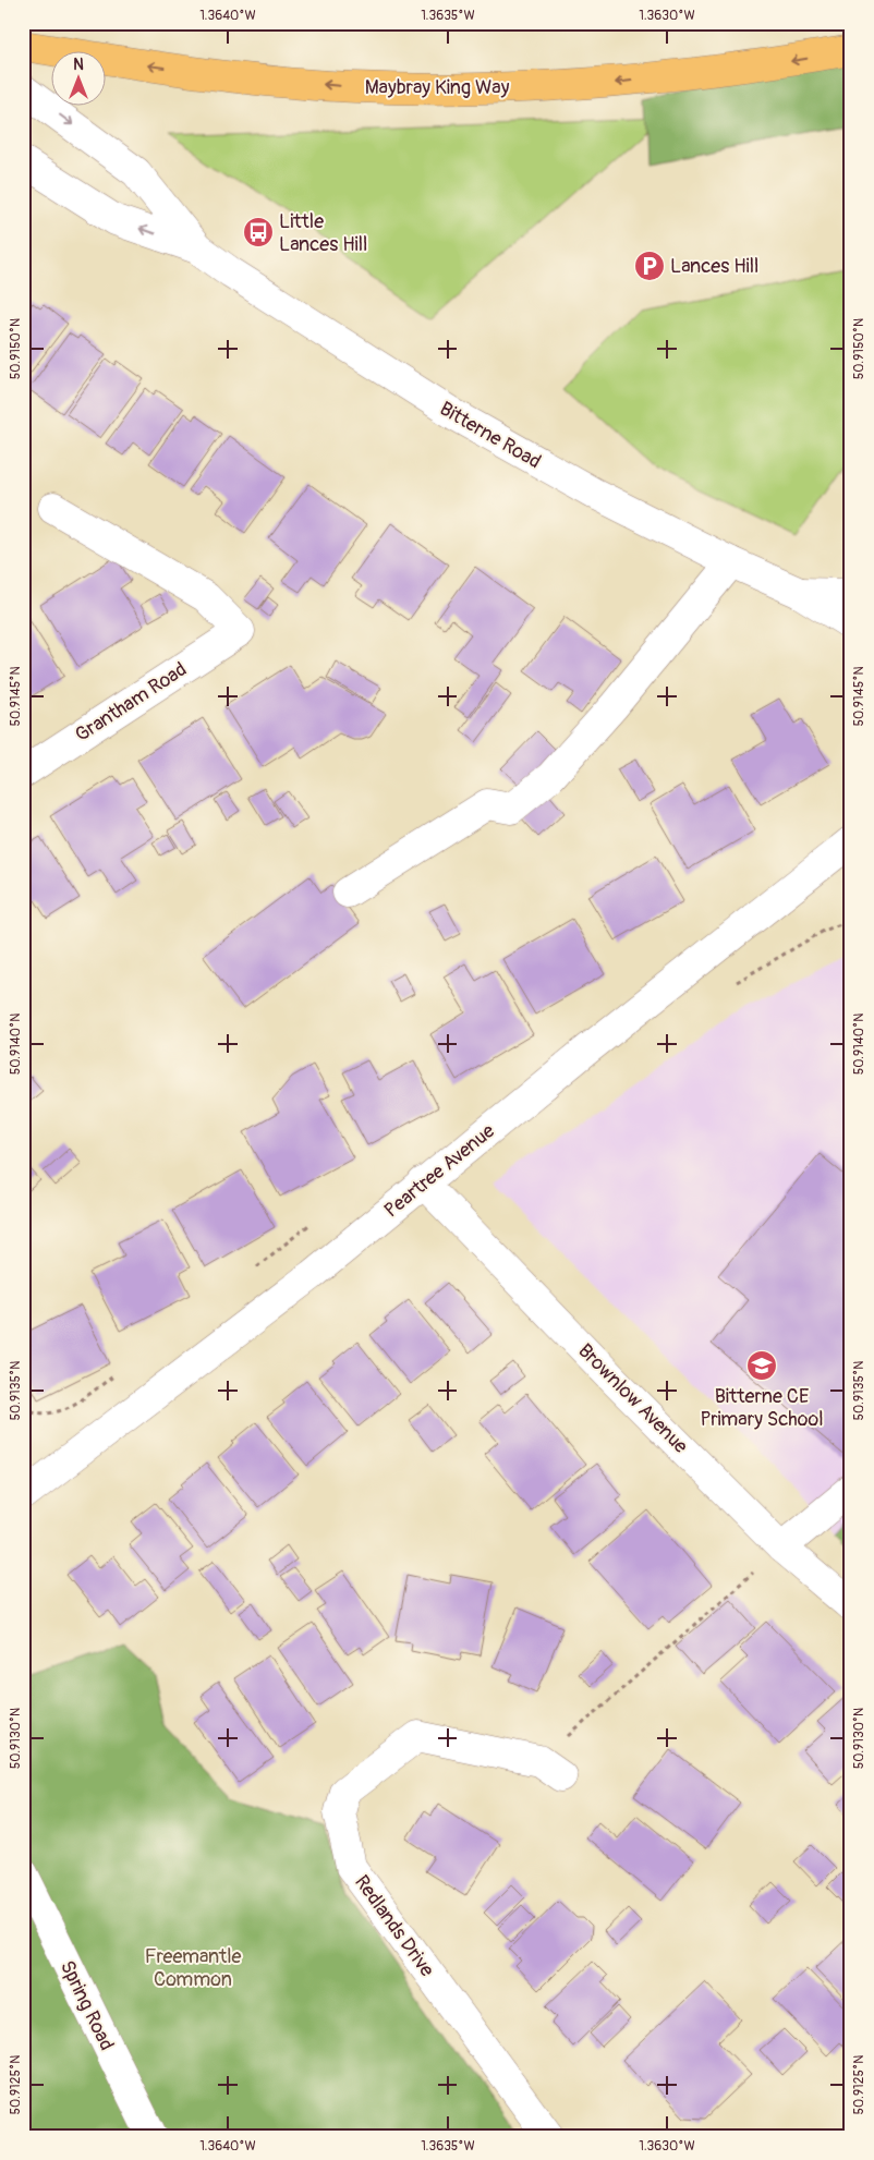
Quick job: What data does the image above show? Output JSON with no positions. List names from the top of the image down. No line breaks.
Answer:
{"streets":{"main road":["Maybray King Way"],"street":["Bitterne Road","Grantham Road","Peartree Avenue","Brownlow Avenue","Redlands Drive","Spring Road"]},"crossings":[["Peartree Avenue","Brownlow Avenue"]],"one_way":["Maybray King Way"],"parks":["Freemantle Common"],"places":{"bus stop":["Little Lances Hill"],"parking":["Lances Hill"],"school or university":["Bitterne CE Primary School"]},"north":"top","coordinates":["1.3640°W","1.3635°W","1.3630°W","50.9150°N","50.9145°N","50.9140°N","50.9135°N","50.9130°N","50.9125°N"]}
